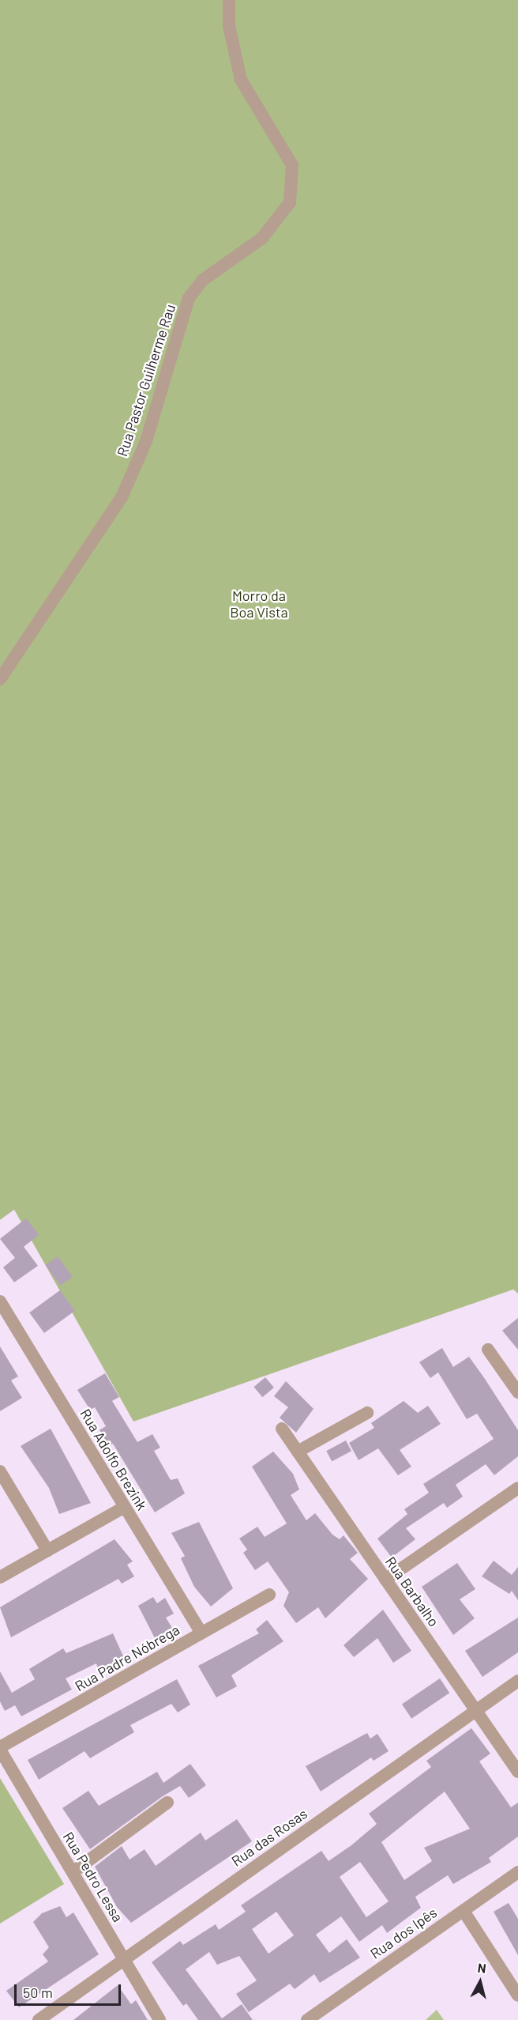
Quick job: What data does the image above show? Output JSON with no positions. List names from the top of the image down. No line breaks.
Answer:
{"streets":{"street":["Rua Pastor Guilherme Rau","Rua Adolfo Brezink","Rua Barbalho","Rua Padre Nóbrega","Rua das Rosas","Rua Pedro Lessa","Rua dos Ipês"]},"crossings":[["Rua Adolfo Brezink","Rua Padre Nóbrega"],["Rua Barbalho","Rua das Rosas"],["Rua Padre Nóbrega","Rua Pedro Lessa"],["Rua das Rosas","Rua Pedro Lessa"]],"parks":["Morro da Boa Vista"],"scale_bar":"50 m","north":"top"}
